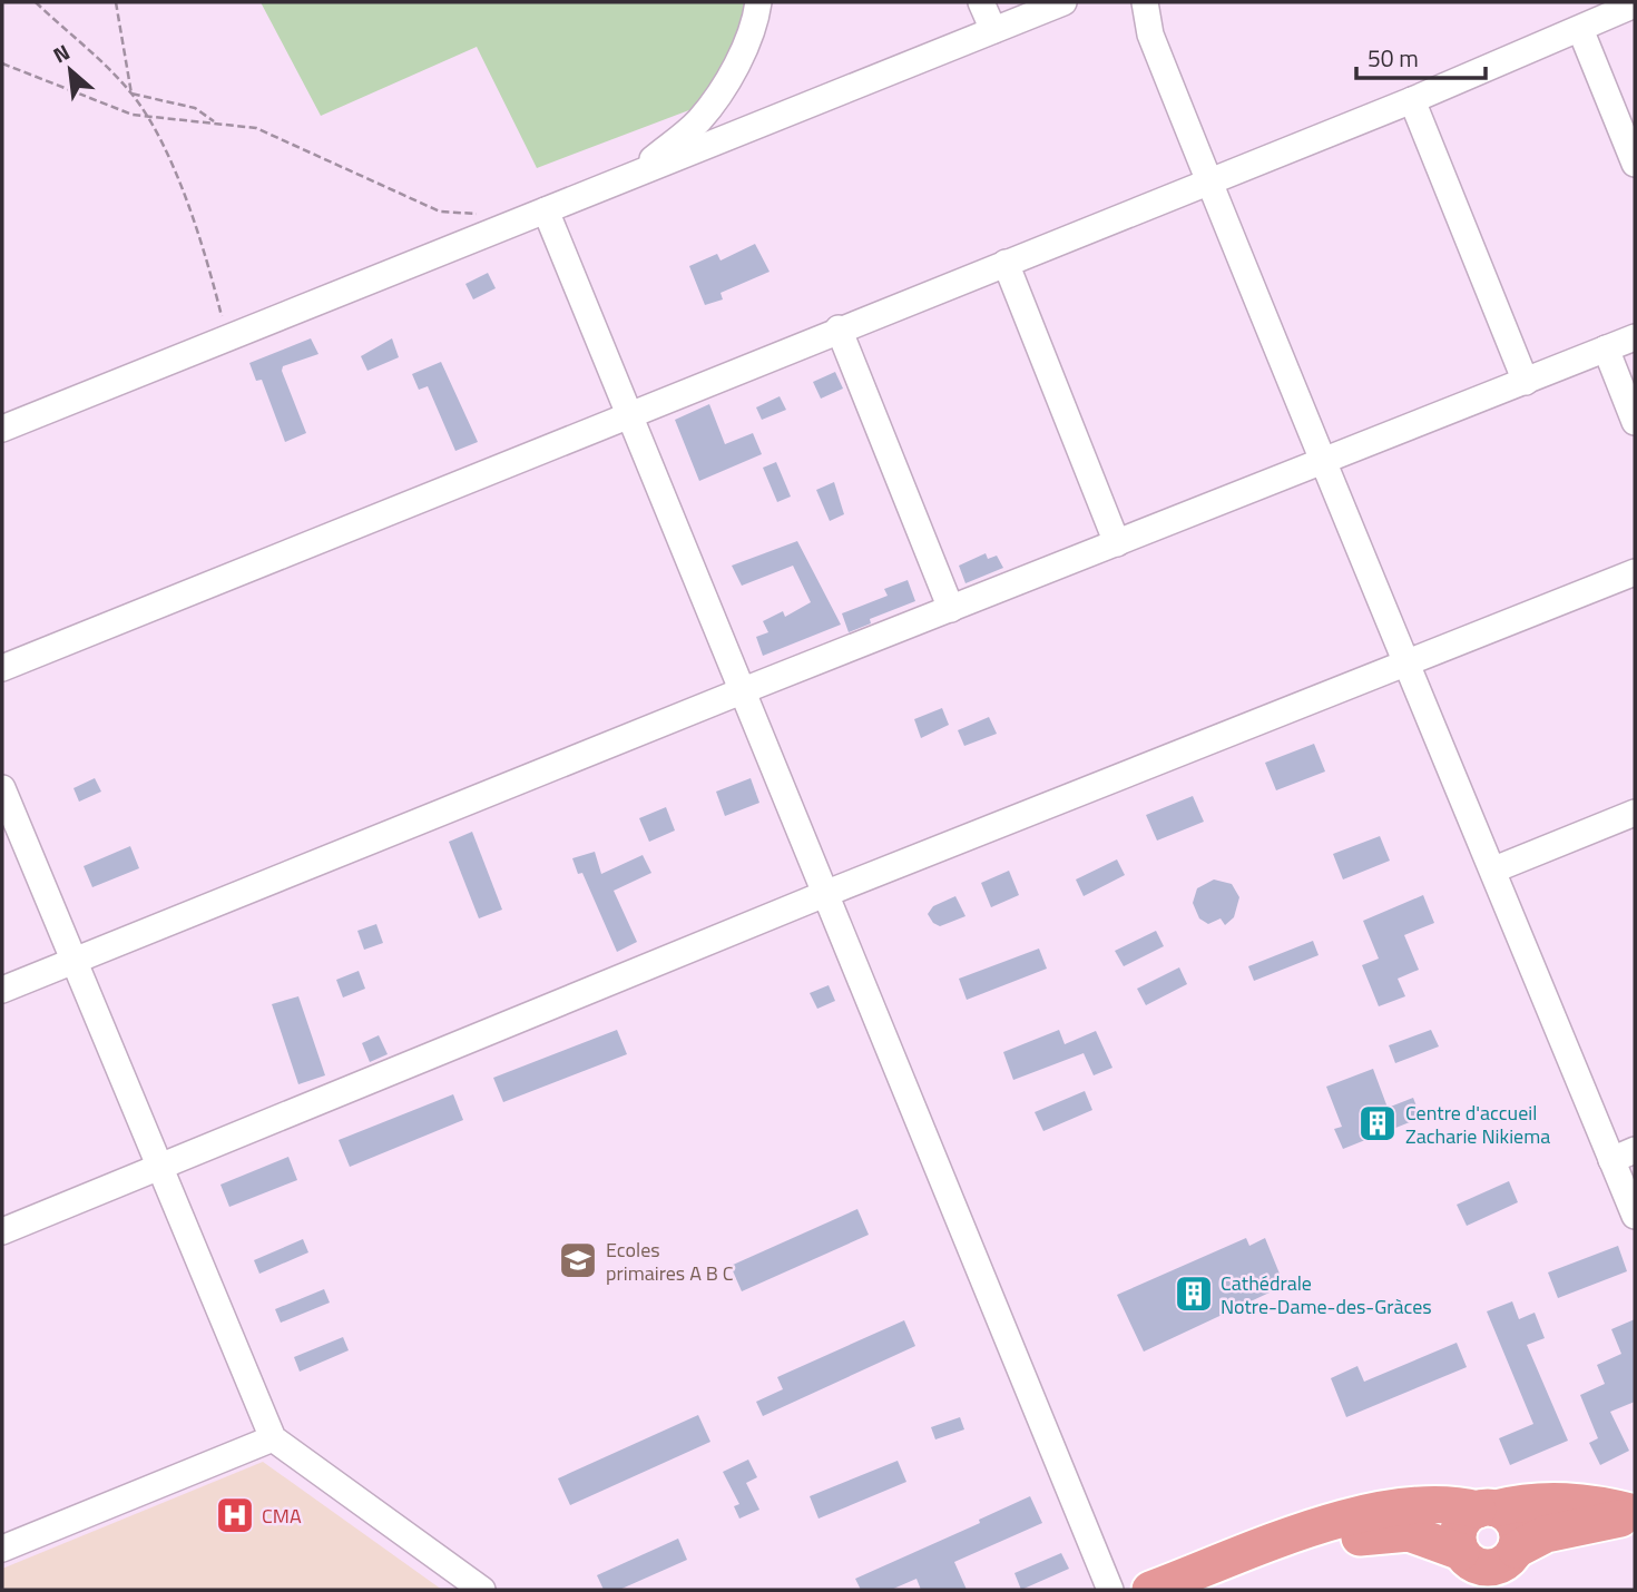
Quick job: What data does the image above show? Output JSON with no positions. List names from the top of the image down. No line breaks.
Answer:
{"places":{"building":["Centre d'accueil Zacharie Nikiema","Cathédrale Notre-Dame-des-Gràces"],"school or university":["Ecoles primaires A B C"],"hospital":["CMA"]},"scale_bar":"50 m","north":"top left"}
